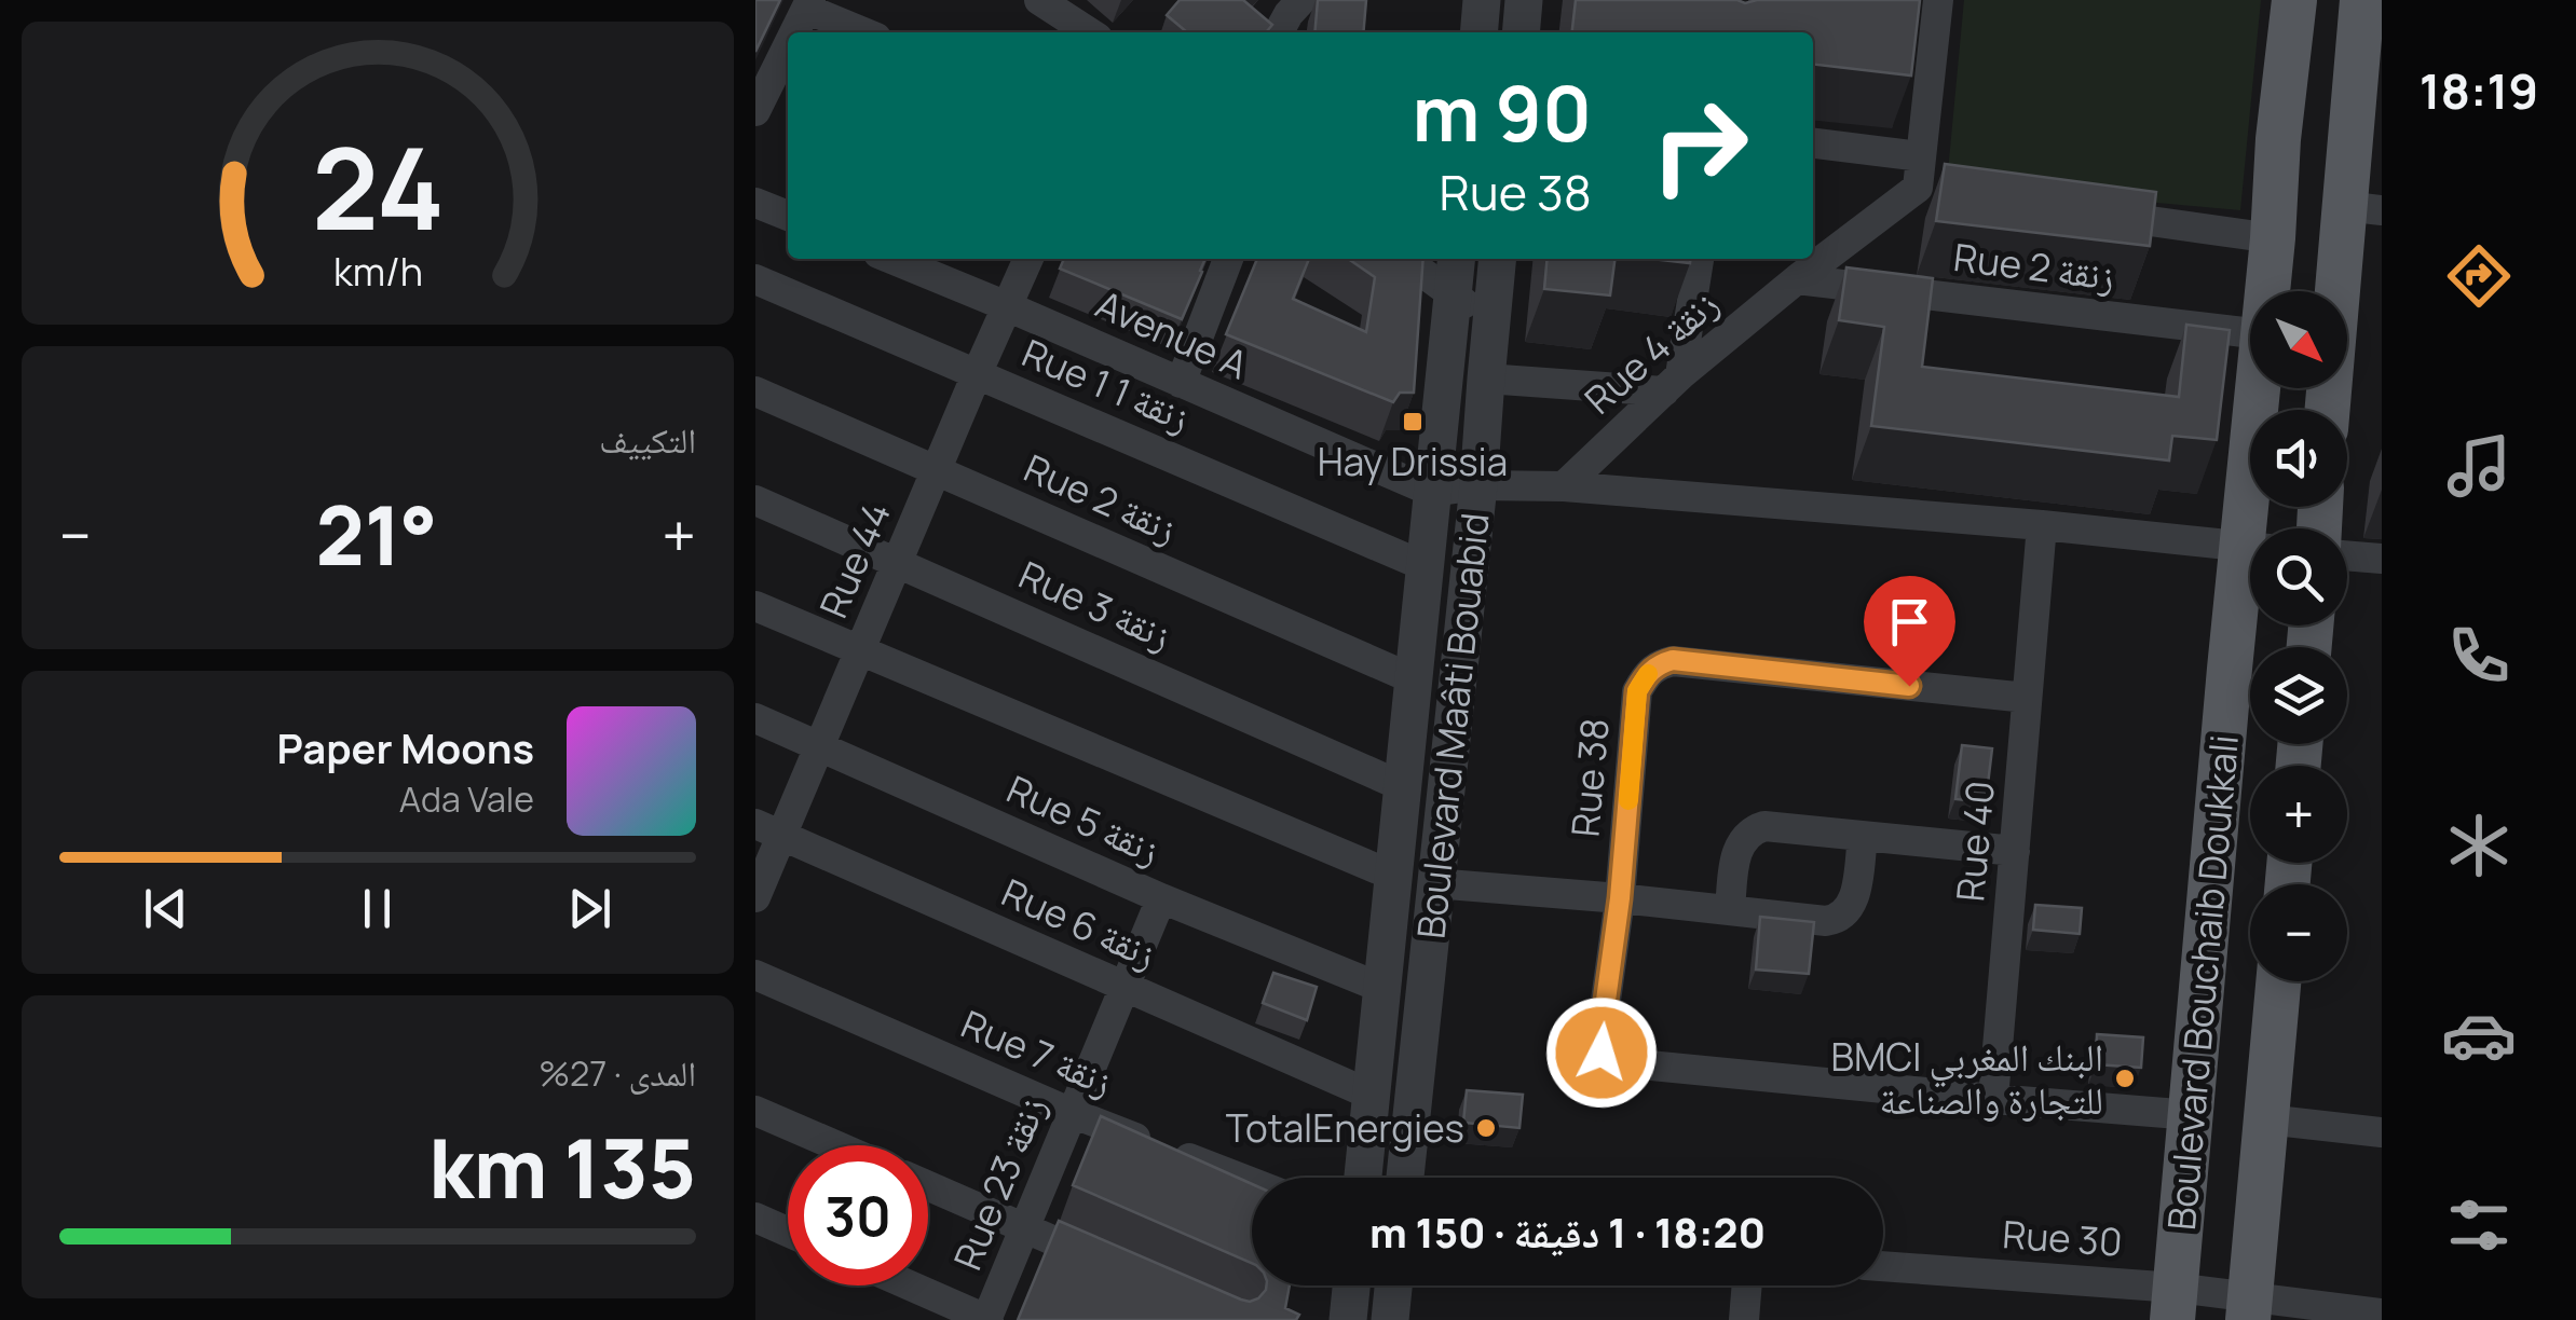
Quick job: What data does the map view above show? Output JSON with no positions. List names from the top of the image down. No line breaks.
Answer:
{"streets":{"main road":["Boulevard Bouchaib Doukkali"],"street":["Rue 2 زنقة","Avenue A","Rue 4 زنقة","Rue 1 زنقة 1","Rue 44","Rue 3 زنقة","Boulevard Maâti Bouabid","Rue 38","Rue 5 زنقة","Rue 40","Rue 6 زنقة","Rue 7 زنقة","Rue 23 زنقة","Rue 30"]},"crossings":[["Rue 2 زنقة","Rue 4 زنقة"],["Rue 2 زنقة","Rue 44"],["Rue 2 زنقة","Boulevard Maâti Bouabid"],["Avenue A","Rue 44"],["Avenue A","Boulevard Maâti Bouabid"],["Rue 1 زنقة 1","Rue 44"],["Rue 1 زنقة 1","Boulevard Maâti Bouabid"],["Rue 44","Rue 3 زنقة"],["Rue 44","Rue 5 زنقة"],["Rue 44","Rue 6 زنقة"],["Rue 3 زنقة","Boulevard Maâti Bouabid"],["Boulevard Maâti Bouabid","Rue 5 زنقة"],["Boulevard Maâti Bouabid","Rue 6 زنقة"],["Rue 38","Rue 40"],["Rue 5 زنقة","Rue 23 زنقة"],["Rue 6 زنقة","Rue 23 زنقة"],["Boulevard Bouchaib Doukkali","Rue 30"],["Rue 7 زنقة","Rue 23 زنقة"]],"places":{"transit":["Hay Drissia"],"other":["BMCI البنك المغربي للتجارة والصناعة","TotalEnergies"]},"north":"bottom right","page":{"tabs":"18:19","turn":["90 m","Rue 38"],"map_buttons":["+","−"],"tile":["التكييف",["المدى · 27%","135 km"]],"heat":["−","21°","+"],"song":["Paper Moons","Ada Vale"],"limit":"30","trip":"18:20 · 1 دقيقة · 150 m","gauge":["24","km/h"]}}
